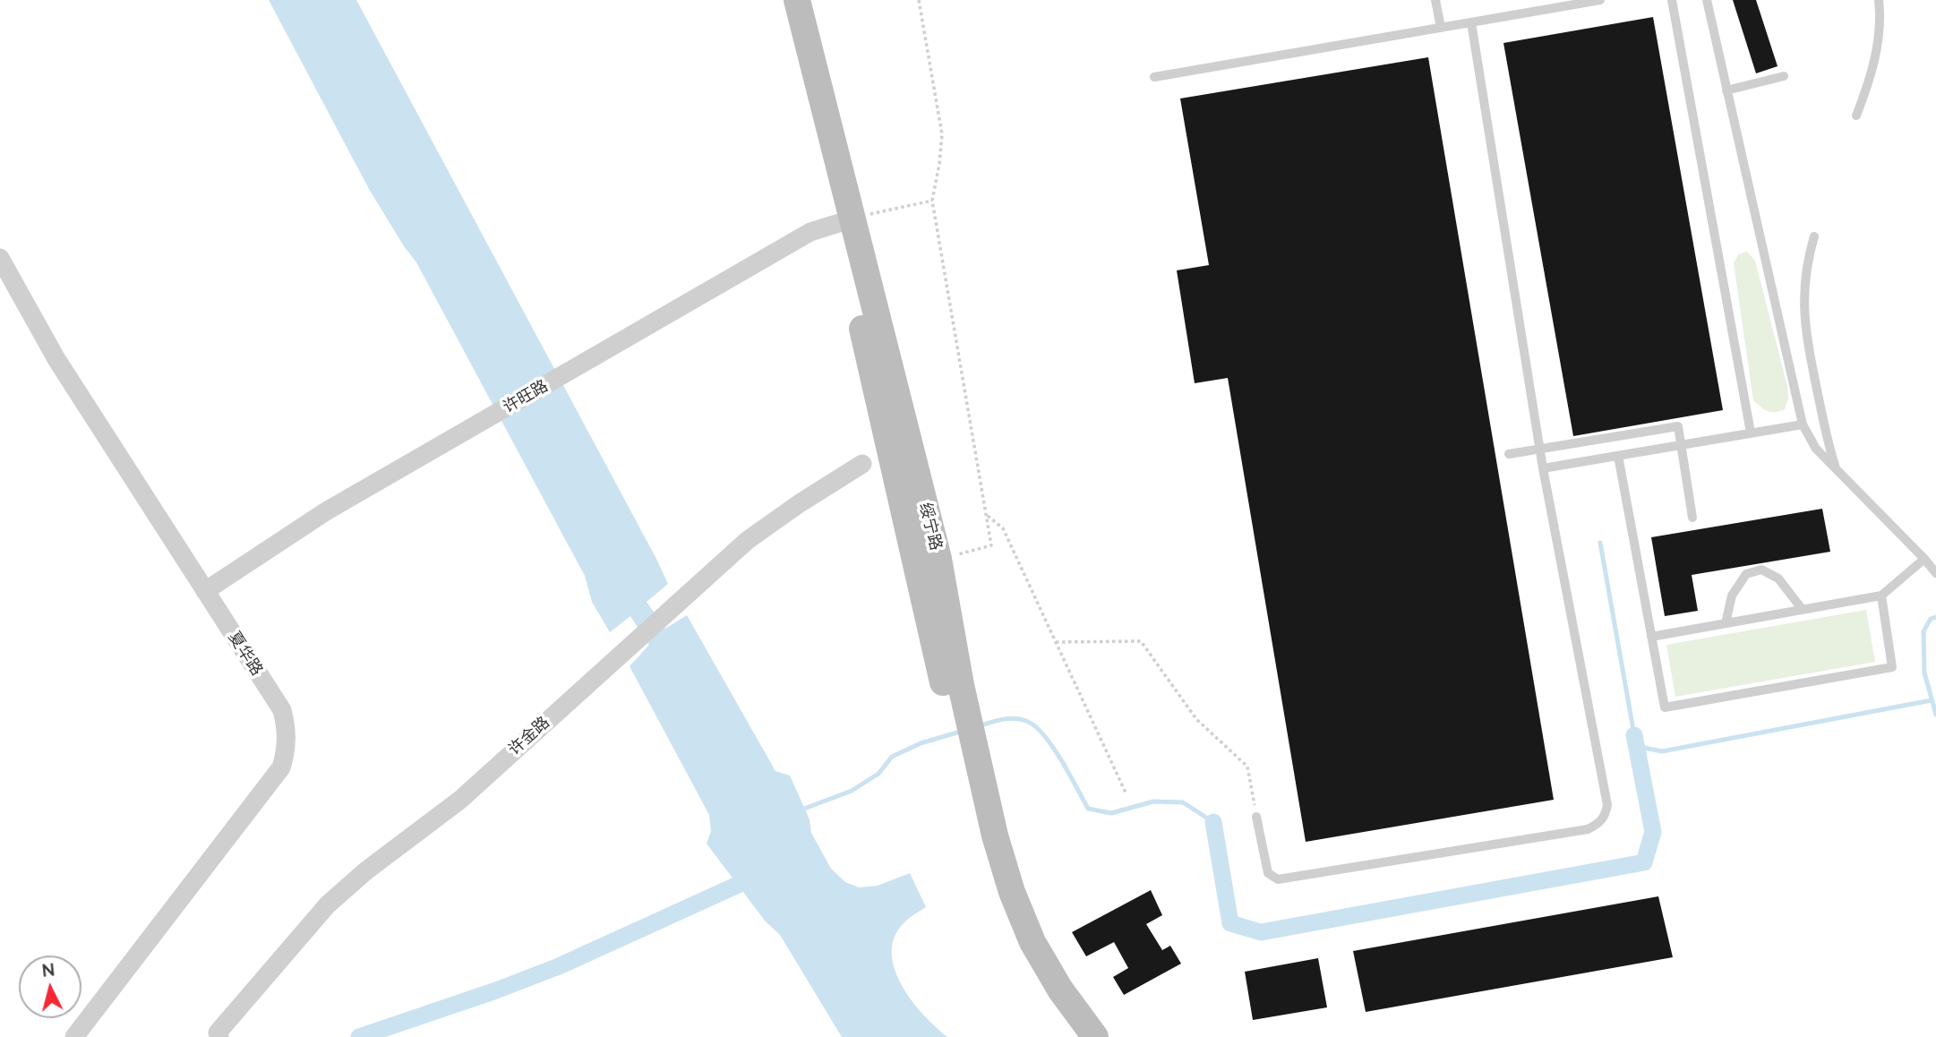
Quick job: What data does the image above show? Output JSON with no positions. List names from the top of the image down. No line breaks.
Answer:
{"streets":{"main road":["绥宁路"],"street":["许旺路","夏华路","许金路"]},"crossings":[["许旺路","绥宁路"],["许旺路","夏华路"]],"north":"top"}
